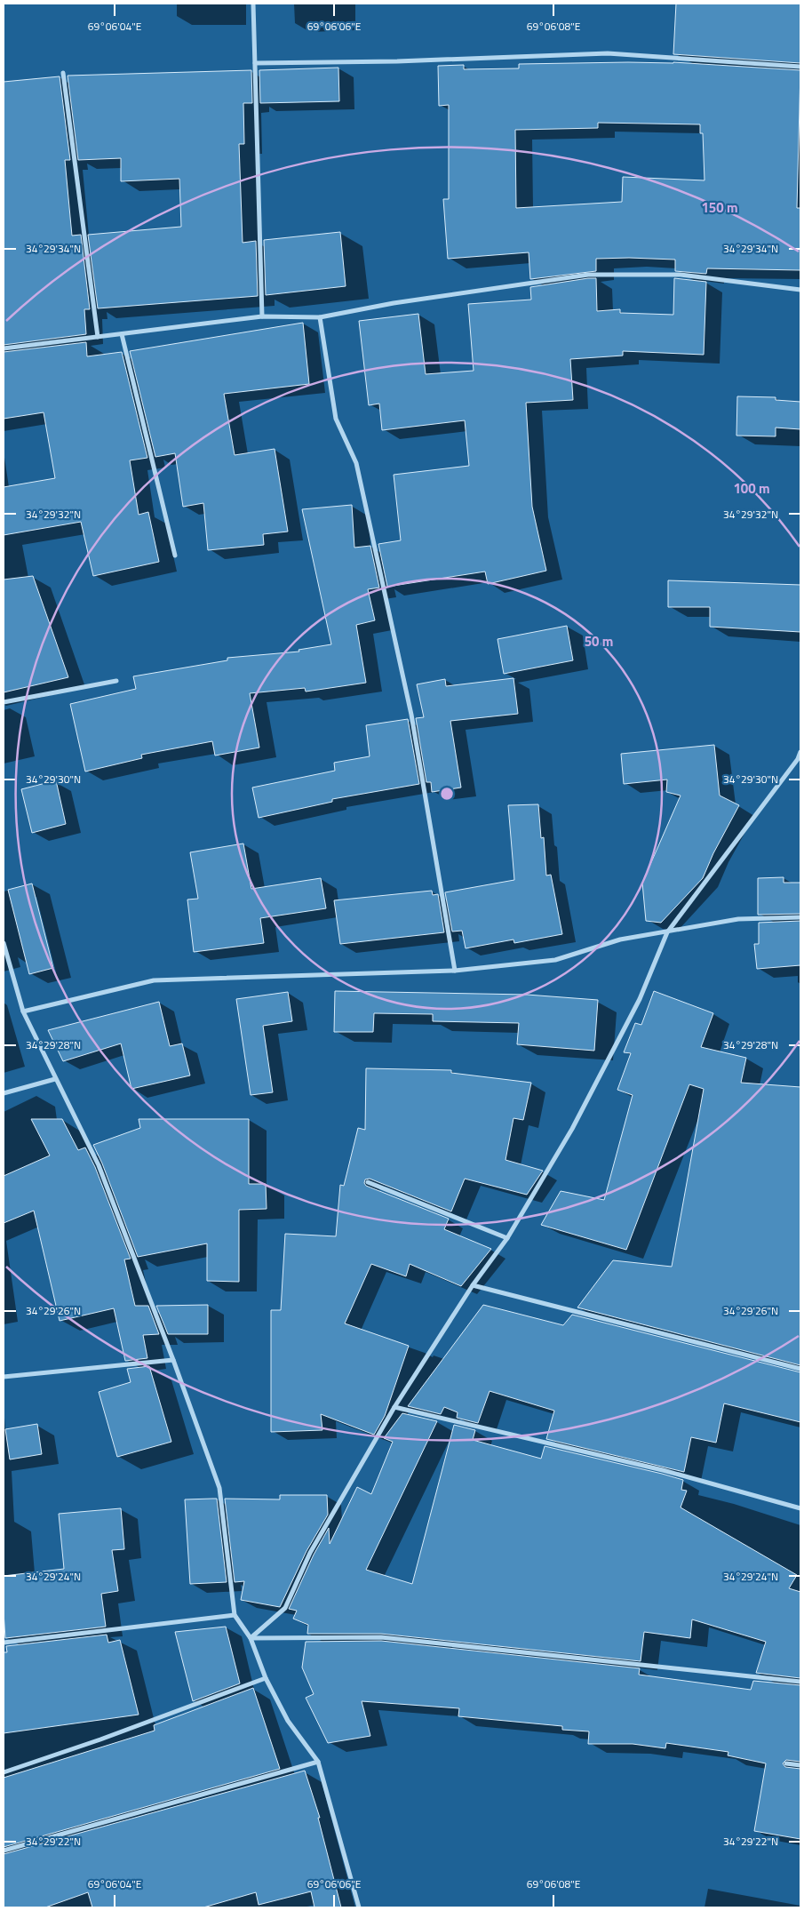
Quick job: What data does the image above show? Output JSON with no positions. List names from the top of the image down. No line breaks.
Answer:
{"coordinates":["69°06'04\"E","69°06'06\"E","69°06'08\"E","34°29'34\"N","34°29'32\"N","34°29'30\"N","34°29'28\"N","34°29'26\"N","34°29'24\"N","34°29'22\"N"],"rings":["150 m","100 m","50 m"]}
